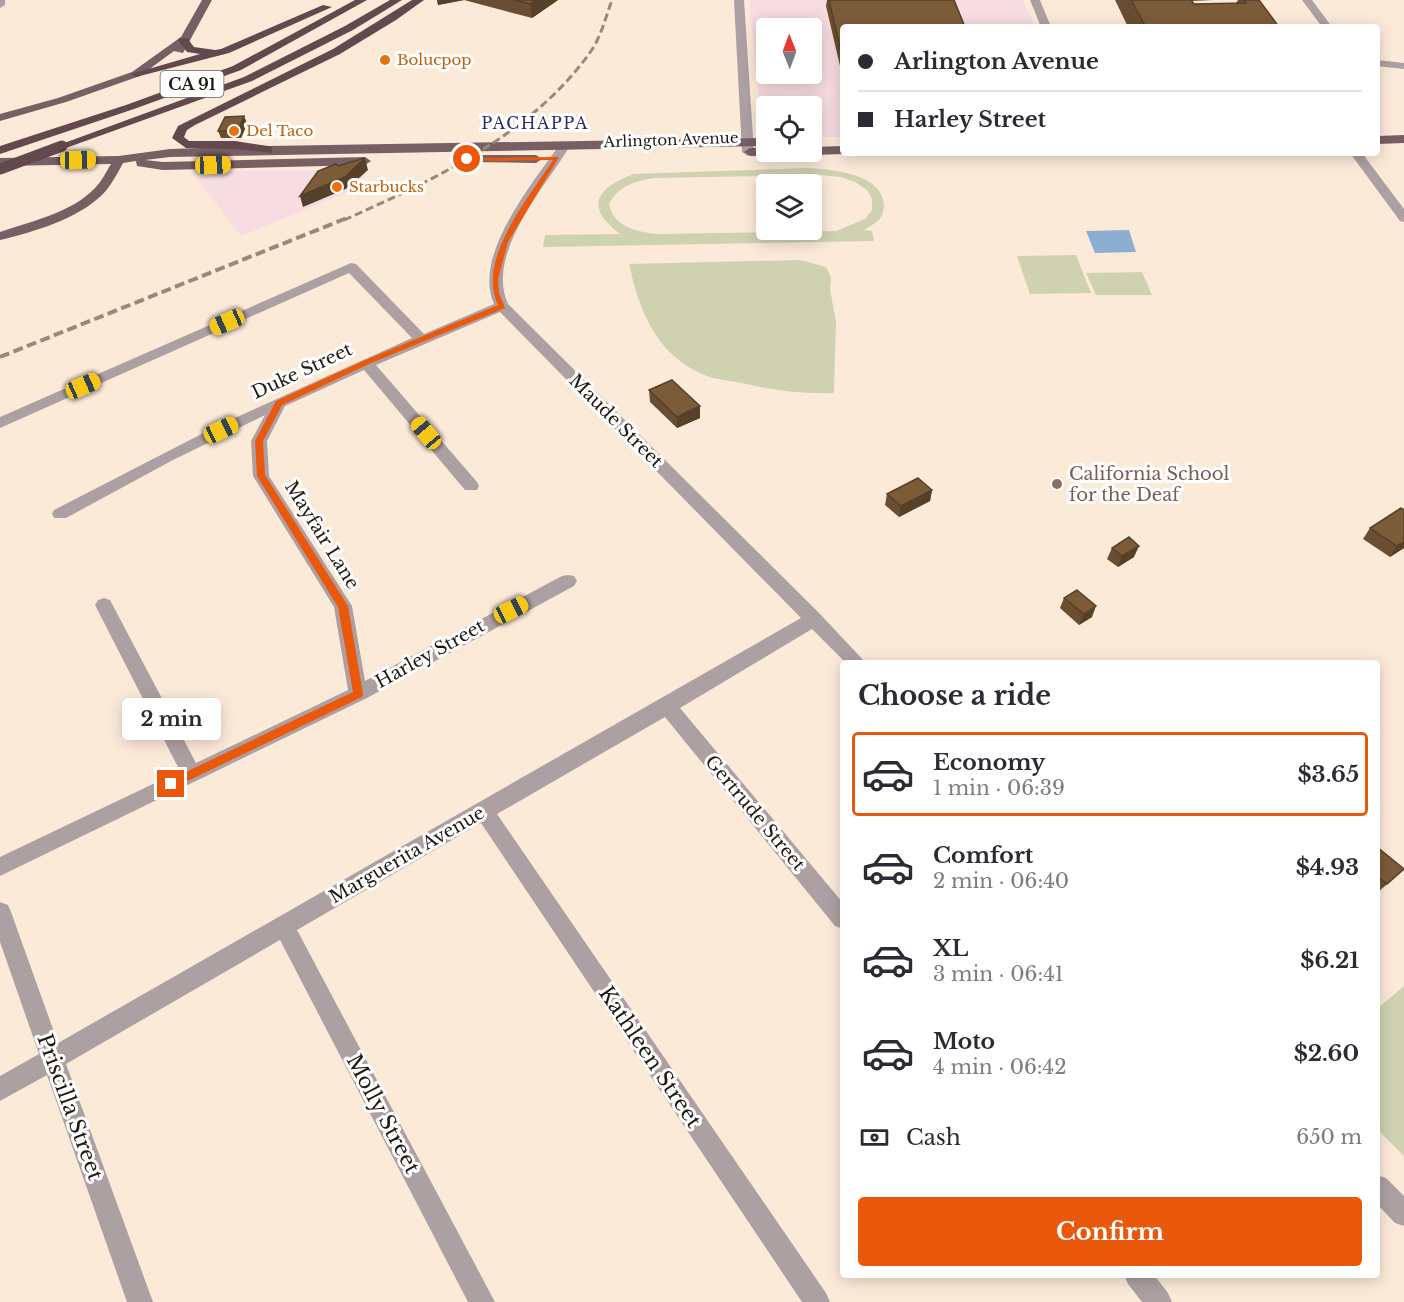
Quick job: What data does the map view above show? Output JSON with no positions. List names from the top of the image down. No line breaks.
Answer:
{"streets":{"highway":["CA 91"],"main road":["Arlington Avenue"],"street":["Duke Street","Maude Street","Mayfair Lane","Harley Street","Gertrude Street","Marguerita Avenue","Kathleen Street","Priscilla Street","Molly Street"]},"crossings":[["Duke Street","Maude Street"],["Duke Street","Mayfair Lane"],["Maude Street","Marguerita Avenue"],["Mayfair Lane","Harley Street"],["Gertrude Street","Marguerita Avenue"],["Marguerita Avenue","Kathleen Street"],["Marguerita Avenue","Priscilla Street"],["Marguerita Avenue","Molly Street"]],"districts":["PACHAPPA"],"places":["Bolucpop","Del Taco","Starbucks","California School for the Deaf"],"north":"top","page":{"banner":["Arlington Avenue","Harley Street"],"heading":"Choose a ride","bubble":"2 min","list":[{"name":"Economy","note":"1 min · 06:39","value":"$3.65"},{"name":"Comfort","note":"2 min · 06:40","value":"$4.93"},{"name":"XL","note":"3 min · 06:41","value":"$6.21"},{"name":"Moto","note":"4 min · 06:42","value":"$2.60"}],"pay":["Cash","650 m"],"buttons":"Confirm"}}
